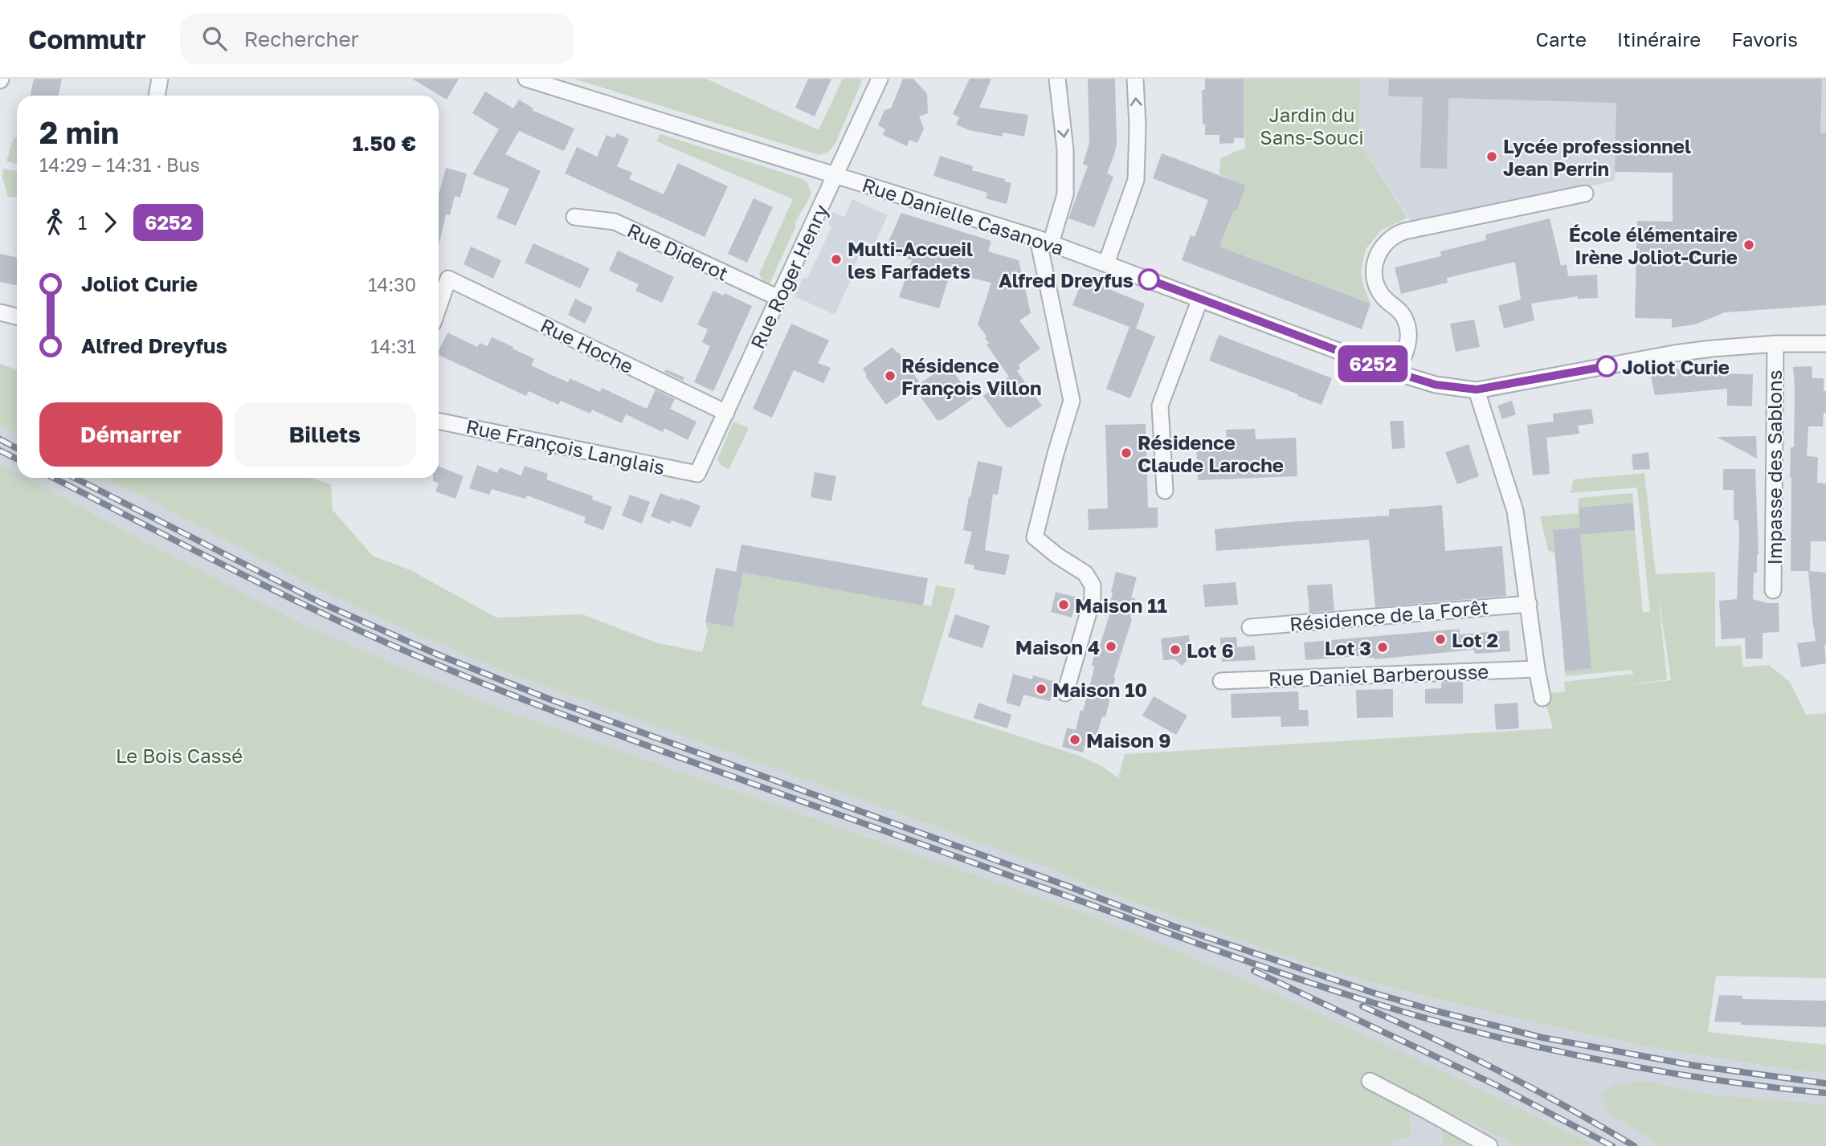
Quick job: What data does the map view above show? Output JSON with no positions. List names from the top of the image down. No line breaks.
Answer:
{"streets":{"street":["Rue Danielle Casanova","Rue Diderot","Rue Roger Henry","Rue Hoche","Rue François Langlais","Impasse des Sablons","Résidence de la Forêt","Rue Daniel Barberousse"]},"crossings":[["Rue Danielle Casanova","Rue Roger Henry"],["Rue Danielle Casanova","Impasse des Sablons"],["Rue Diderot","Rue Roger Henry"],["Rue Roger Henry","Rue Hoche"],["Rue Roger Henry","Rue François Langlais"]],"parks":["Jardin du Sans-Souci","Le Bois Cassé"],"places":["Lycée professionnel Jean Perrin","École élémentaire Irène Joliot-Curie","Multi-Accueil les Farfadets","Alfred Dreyfus","Joliot Curie","Résidence François Villon","Résidence Claude Laroche","Maison 11","Lot 2","Maison 4","Lot 3","Lot 6","Maison 10","Maison 9"],"lines":["bus line 6252"],"page":{"header":"Commutr","search":"Rechercher","nav":["Carte","Itinéraire","Favoris"],"on_map":"6252","heading":["2 min","14:29 – 14:31 · Bus","1.50 €"],"legs":["1","6252"],"list":[{"name":"Joliot Curie","value":"14:30"},{"name":"Alfred Dreyfus","value":"14:31"}],"buttons":["Démarrer","Billets"]}}
